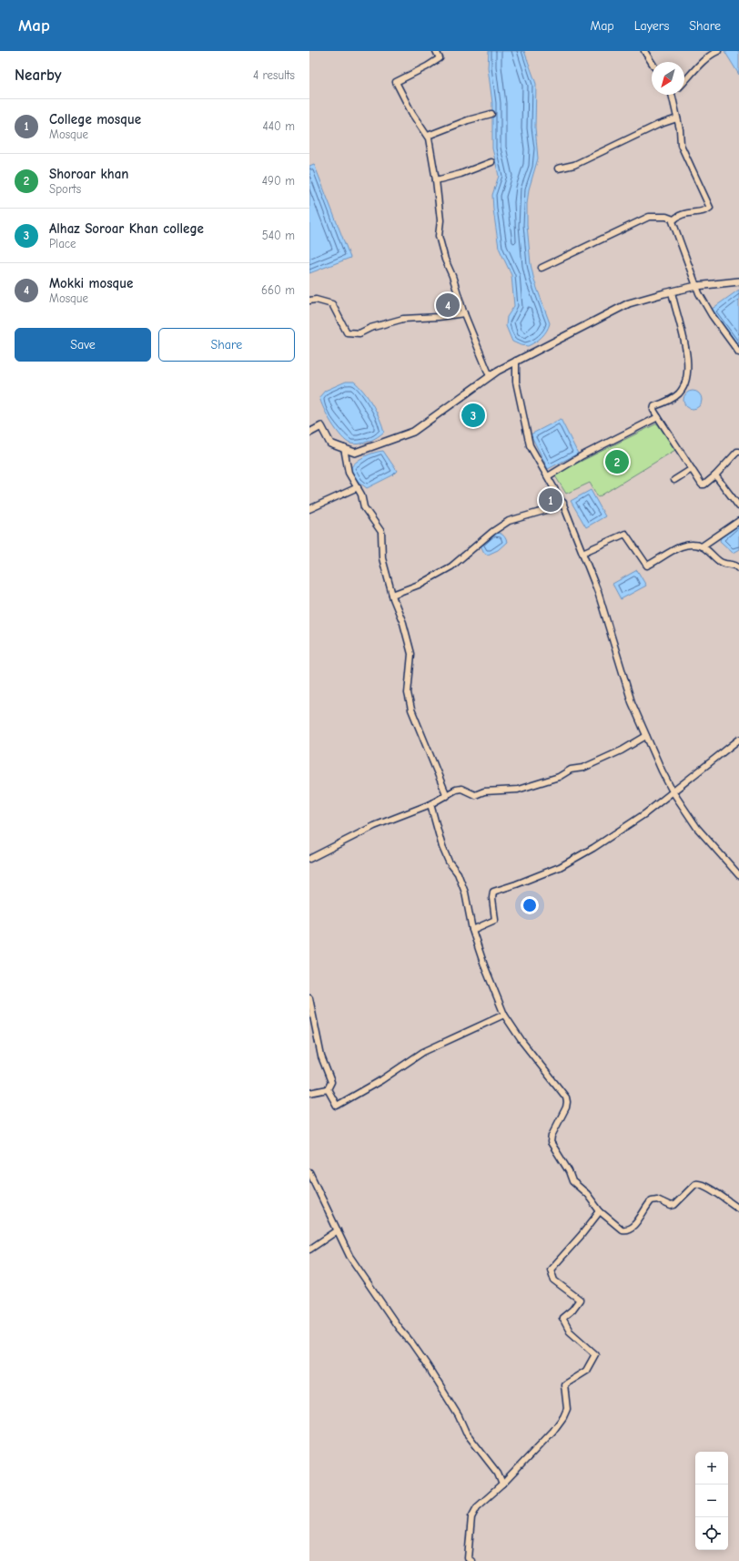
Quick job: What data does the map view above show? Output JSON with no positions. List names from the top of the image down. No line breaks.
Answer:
{"north":"bottom left","page":{"header":"Map","nav":["Map","Layers","Share"],"heading":["Nearby","4 results"],"list":[{"mark":"1","name":"College mosque","note":"Mosque","value":"440 m"},{"mark":"2","name":"Shoroar khan","note":"Sports","value":"490 m"},{"mark":"3","name":"Alhaz Soroar Khan college","note":"Place","value":"540 m"},{"mark":"4","name":"Mokki mosque","note":"Mosque","value":"660 m"}],"pins":["4","3","2","1"],"buttons":["Save","Share"],"map_buttons":["+","−"]}}
